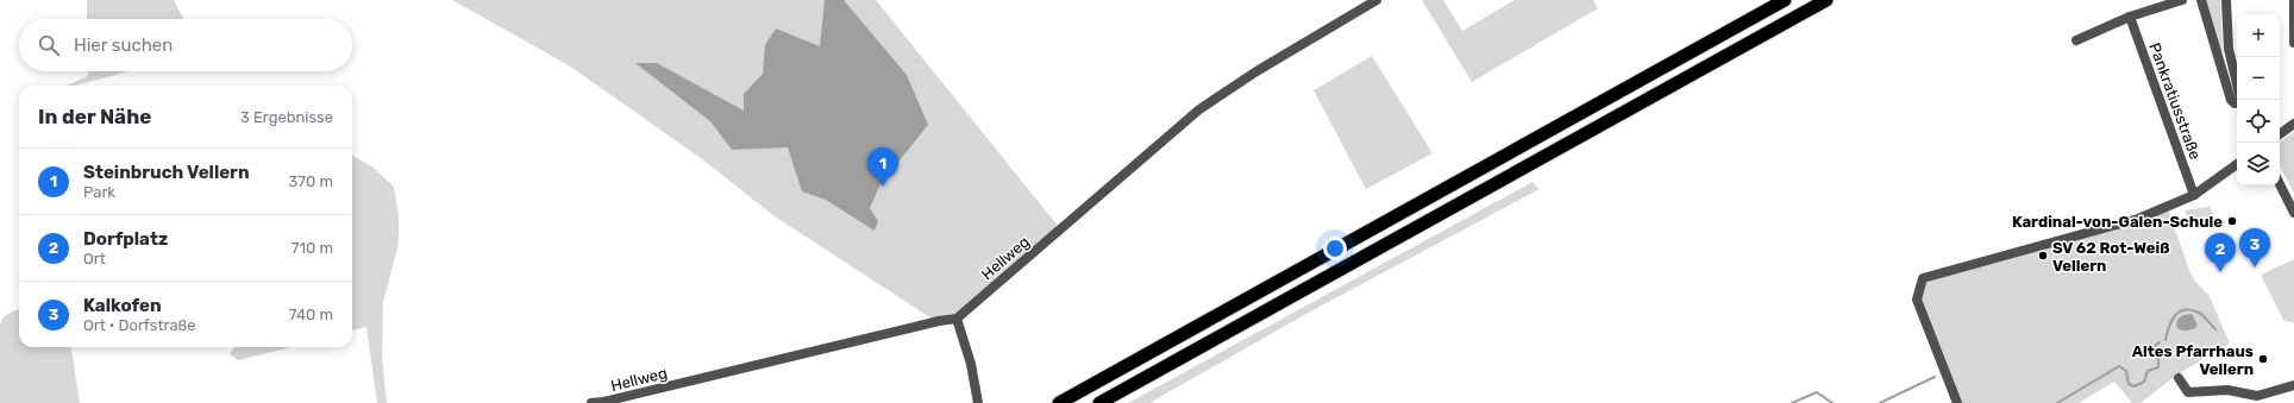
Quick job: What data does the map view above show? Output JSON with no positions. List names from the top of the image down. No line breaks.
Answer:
{"streets":{"street":["Pankratiusstraße","Hellweg"]},"places":["Kardinal-von-Galen-Schule","SV 62 Rot-Weiß Vellern","Altes Pfarrhaus Vellern"],"page":{"map_buttons":["+","−"],"search":"Hier suchen","heading":["In der Nähe","3 Ergebnisse"],"pins":["1","3","2"],"list":[{"mark":"1","name":"Steinbruch Vellern","note":"Park","value":"370 m"},{"mark":"2","name":"Dorfplatz","note":"Ort","value":"710 m"},{"mark":"3","name":"Kalkofen","note":"Ort · Dorfstraße","value":"740 m"}]}}
